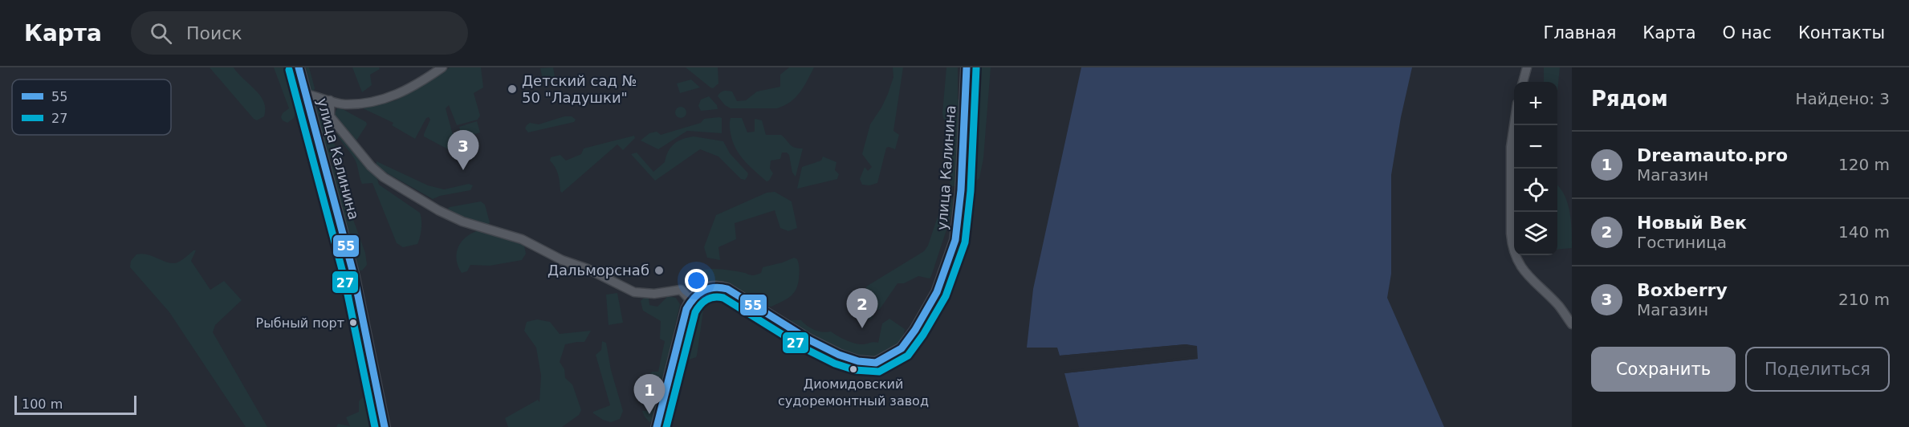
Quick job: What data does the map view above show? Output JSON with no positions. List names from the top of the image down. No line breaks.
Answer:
{"streets":{"main road":["улица Калинина"]},"places":["Детский сад № 50 \"Ладушки\"","Дальморснаб","Рыбный порт","Диомидовский судоремонтный завод"],"lines":["transit line 55","transit line 27"],"legend":["55","27"],"scale_bar":"100 m","page":{"header":"Карта","search":"Поиск","nav":["Главная","Карта","О нас","Контакты"],"heading":["Рядом","Найдено: 3"],"map_buttons":["+","−"],"pins":["3","2","1"],"list":[{"mark":"1","name":"Dreamauto.pro","note":"Магазин","value":"120 m"},{"mark":"2","name":"Новый Век","note":"Гостиница","value":"140 m"},{"mark":"3","name":"Boxberry","note":"Магазин","value":"210 m"}],"buttons":["Сохранить","Поделиться"],"scale":"100 m"}}
